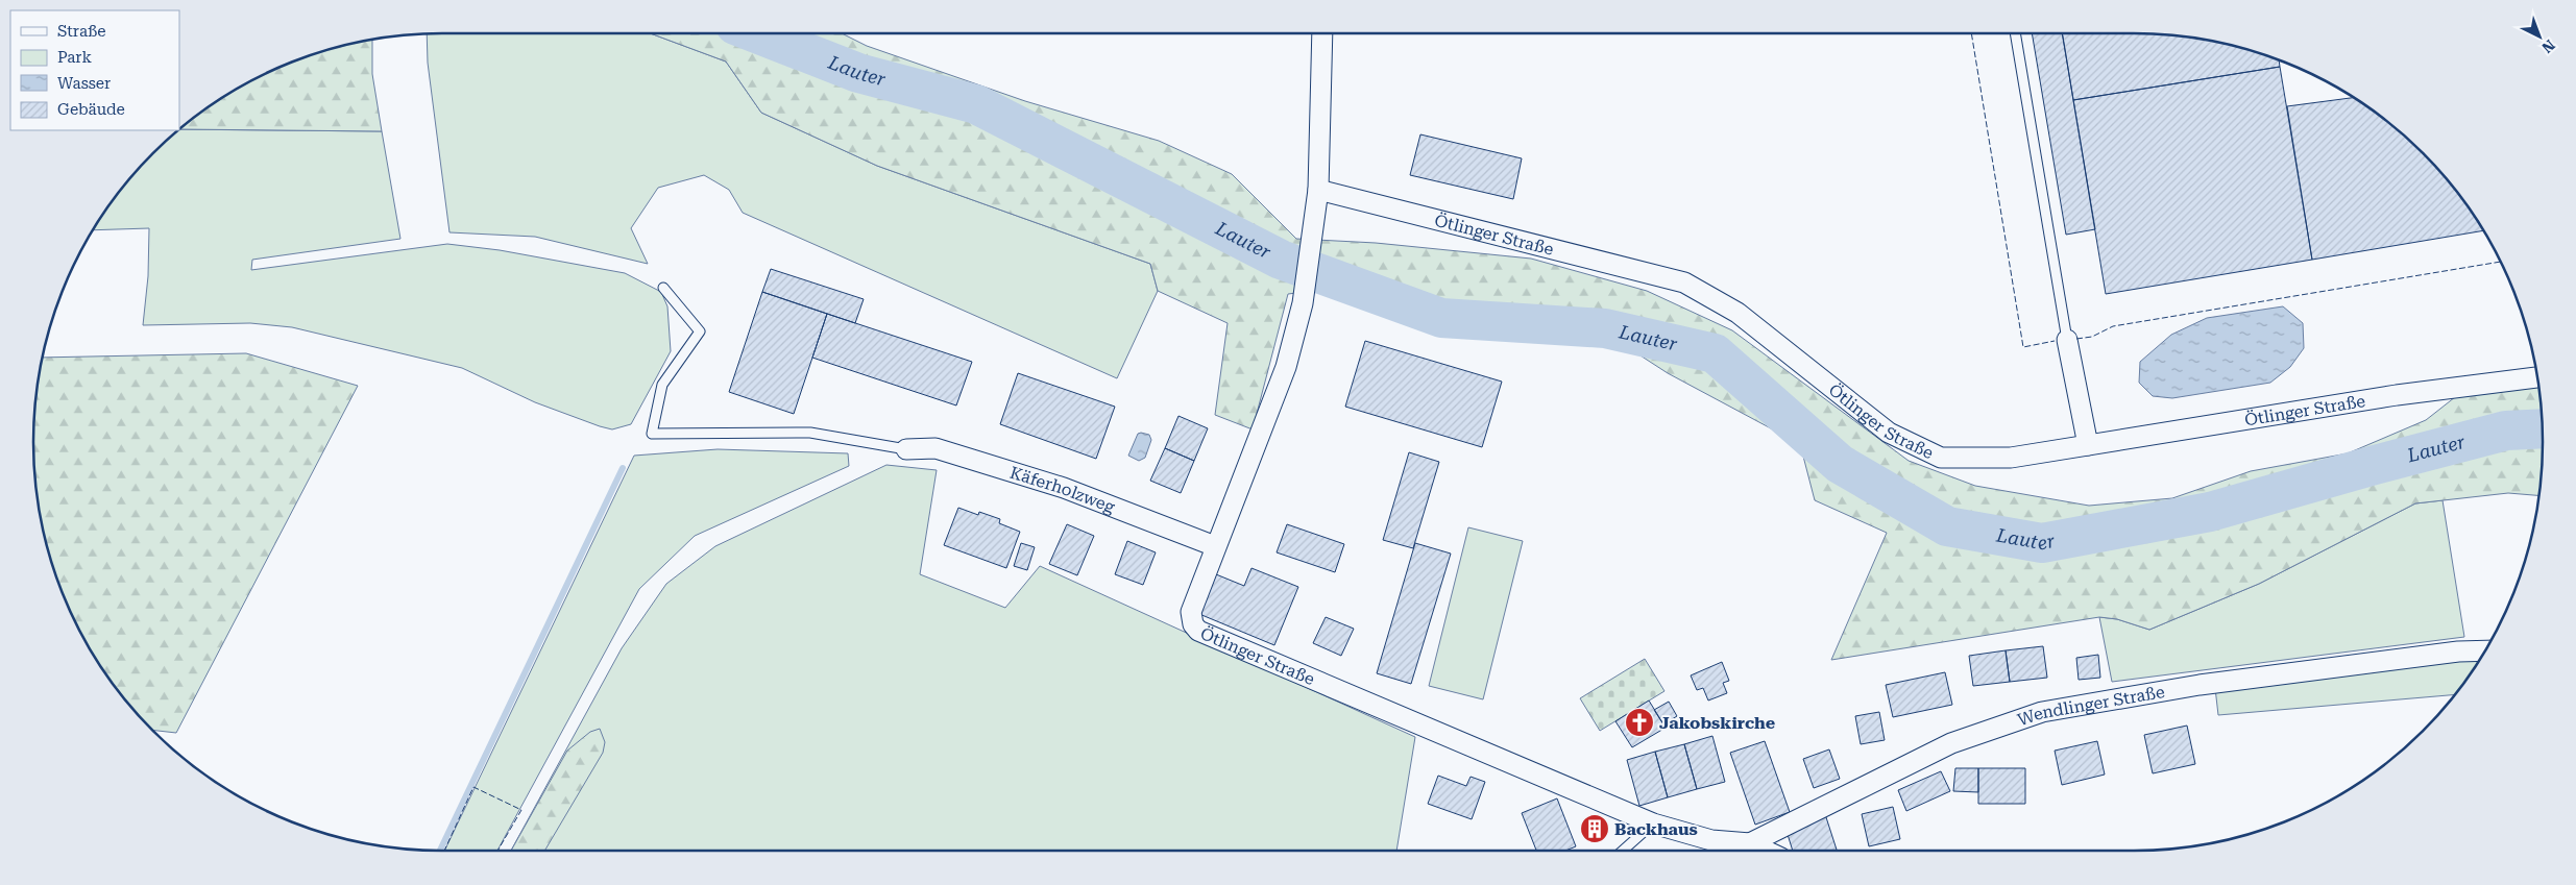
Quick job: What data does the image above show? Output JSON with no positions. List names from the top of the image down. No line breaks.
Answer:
{"streets":{"street":["Ötlinger Straße","Käferholzweg","Wendlinger Straße"]},"crossings":[["Ötlinger Straße","Käferholzweg"],["Ötlinger Straße","Wendlinger Straße"]],"water":["Lauter"],"places":{"church":["Jakobskirche"],"building":["Backhaus"]},"legend":["Straße","Park","Wasser","Gebäude"],"north":"bottom right"}
